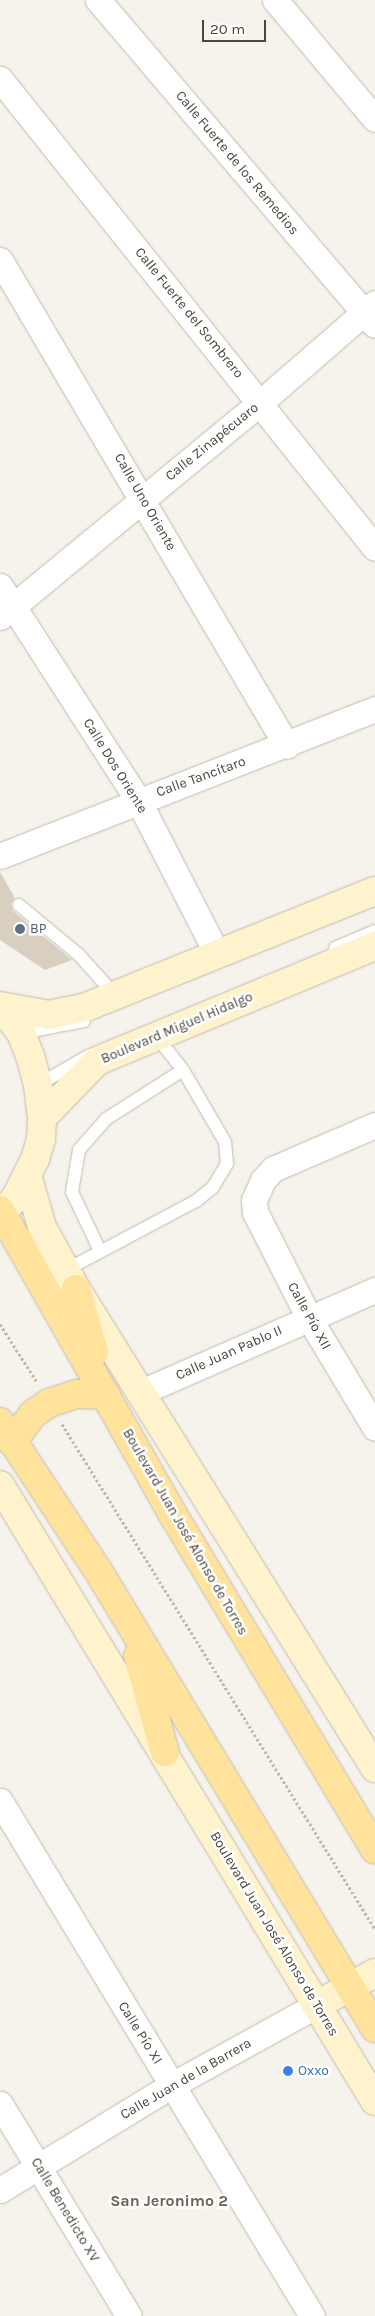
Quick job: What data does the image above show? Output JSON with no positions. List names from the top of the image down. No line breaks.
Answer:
{"streets":{"main road":["Boulevard Juan José Alonso de Torres"],"street":["Calle Fuerte de los Remedios","Calle Fuerte del Sombrero","Calle Zinapécuaro","Calle Uno Oriente","Calle Dos Oriente","Calle Tancítaro","Boulevard Miguel Hidalgo","Calle Pío XII","Calle Juan Pablo II","Calle Pío XI","Calle Juan de la Barrera","Calle Benedicto XV"]},"crossings":[["Calle Fuerte de los Remedios","Calle Zinapécuaro"],["Calle Fuerte del Sombrero","Calle Zinapécuaro"],["Calle Zinapécuaro","Calle Uno Oriente"],["Calle Zinapécuaro","Calle Dos Oriente"],["Calle Uno Oriente","Calle Tancítaro"],["Calle Dos Oriente","Calle Tancítaro"],["Calle Pío XII","Calle Juan Pablo II"],["Boulevard Juan José Alonso de Torres","Calle Juan de la Barrera"],["Calle Pío XI","Calle Juan de la Barrera"],["Calle Juan de la Barrera","Calle Benedicto XV"]],"districts":["San Jeronimo 2"],"places":["BP","Oxxo"],"scale_bar":"20 m"}
